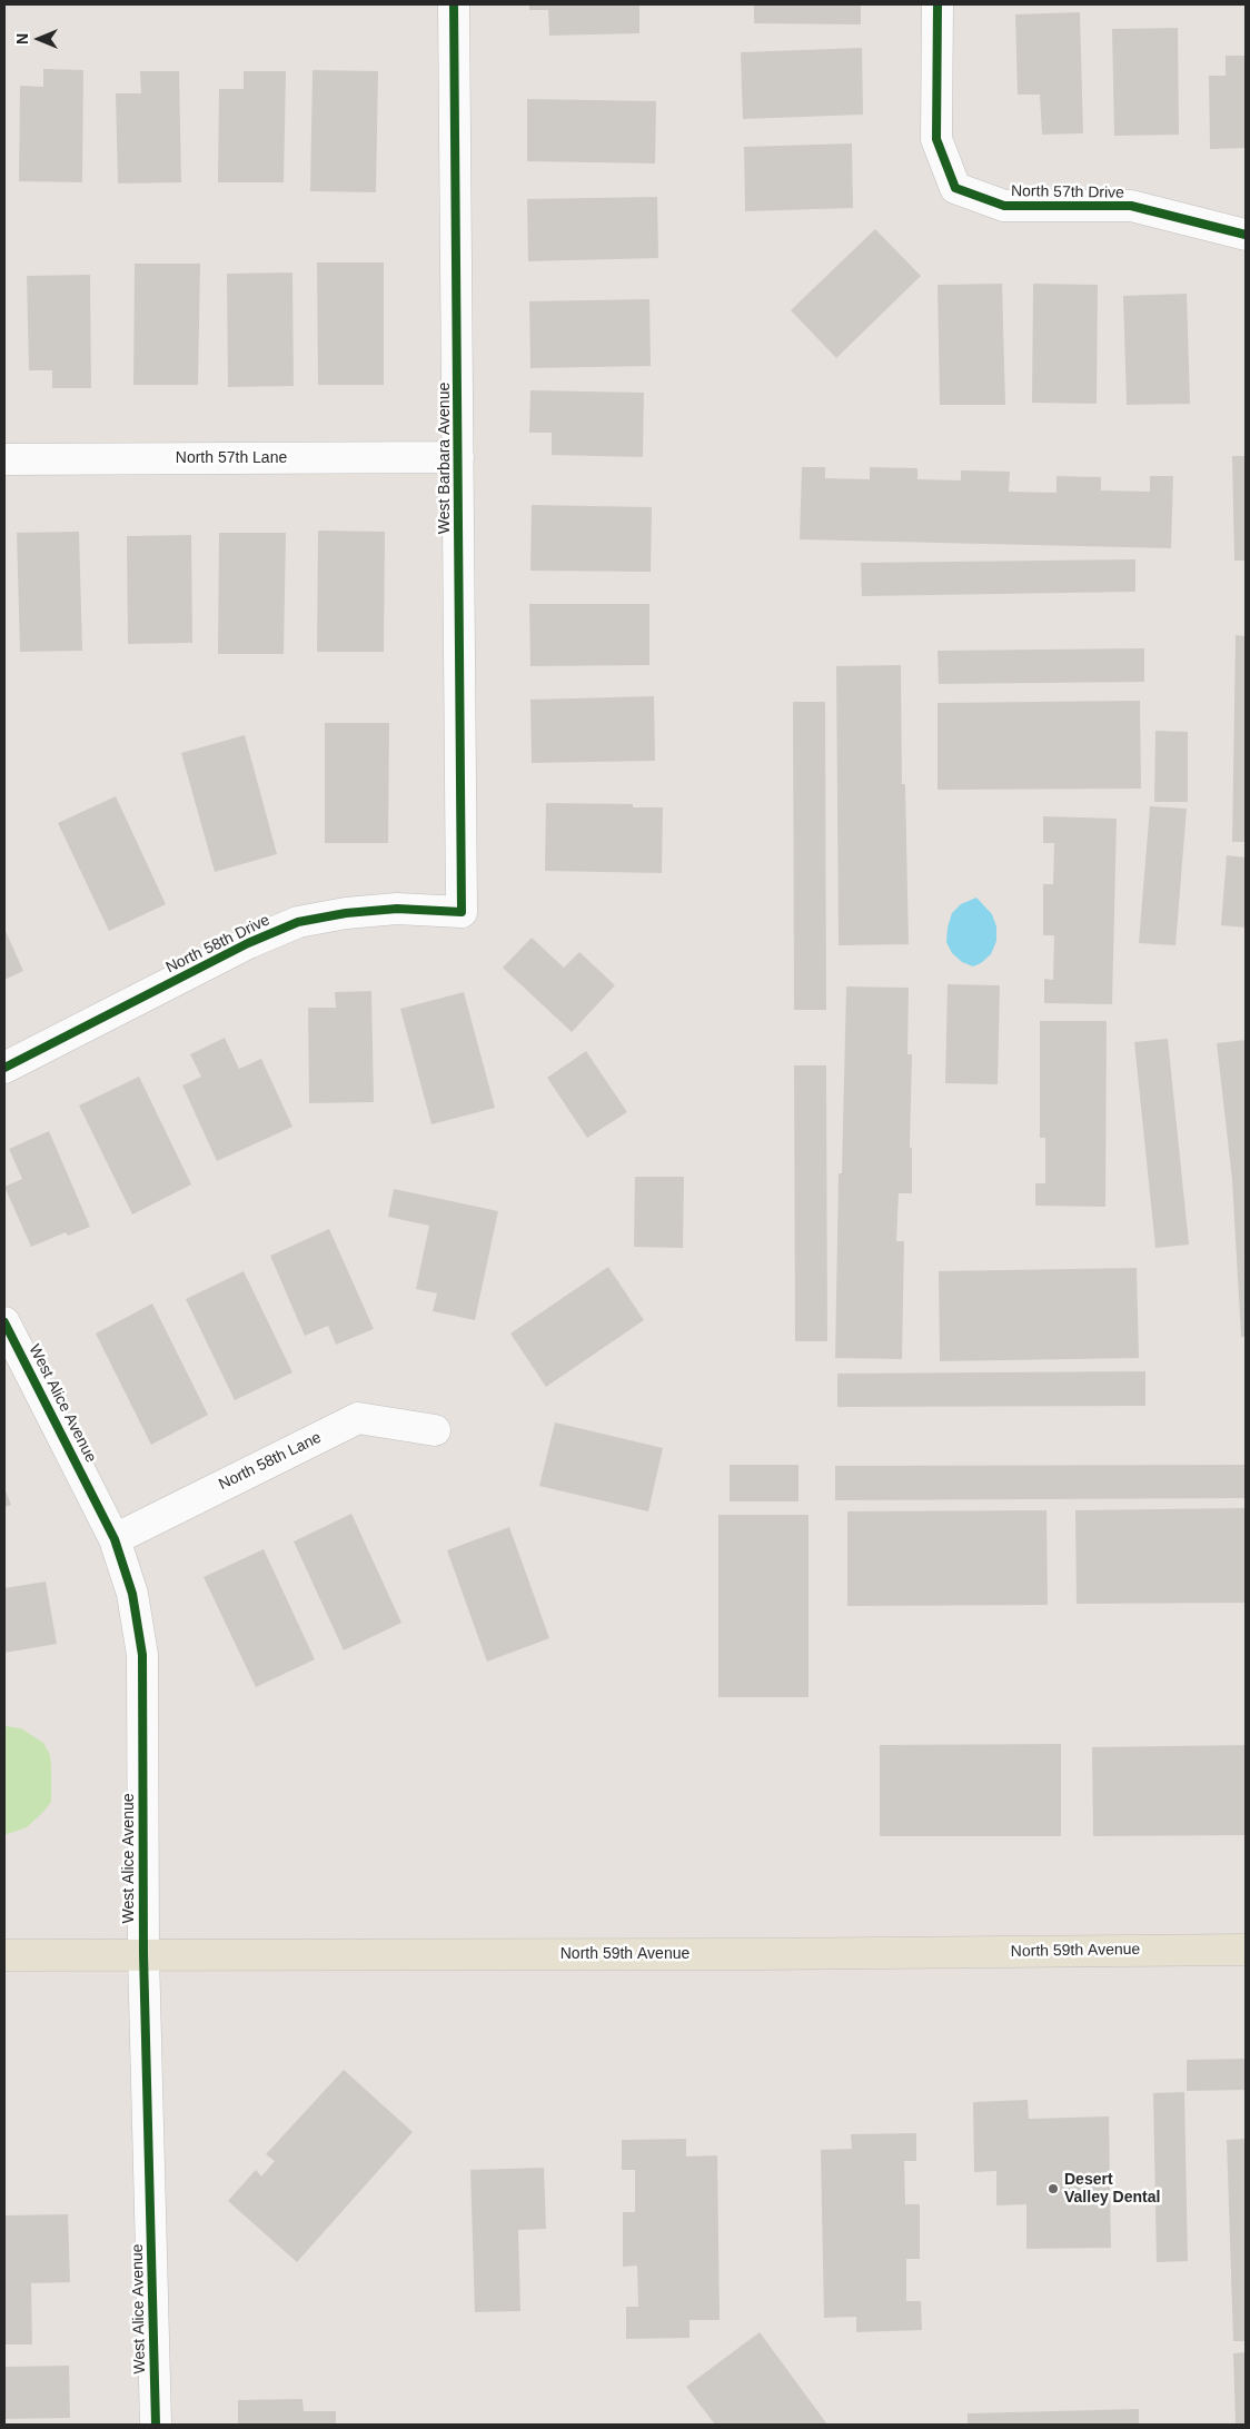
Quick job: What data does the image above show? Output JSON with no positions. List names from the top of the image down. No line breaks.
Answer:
{"streets":{"main road":["North 59th Avenue"],"street":["North 57th Drive","North 57th Lane","West Barbara Avenue","North 58th Drive","West Alice Avenue","North 58th Lane"]},"crossings":[["North 57th Lane","West Barbara Avenue"],["West Barbara Avenue","North 58th Drive"],["West Alice Avenue","North 58th Lane"],["West Alice Avenue","North 59th Avenue"]],"places":["Desert Valley Dental"],"north":"left"}
